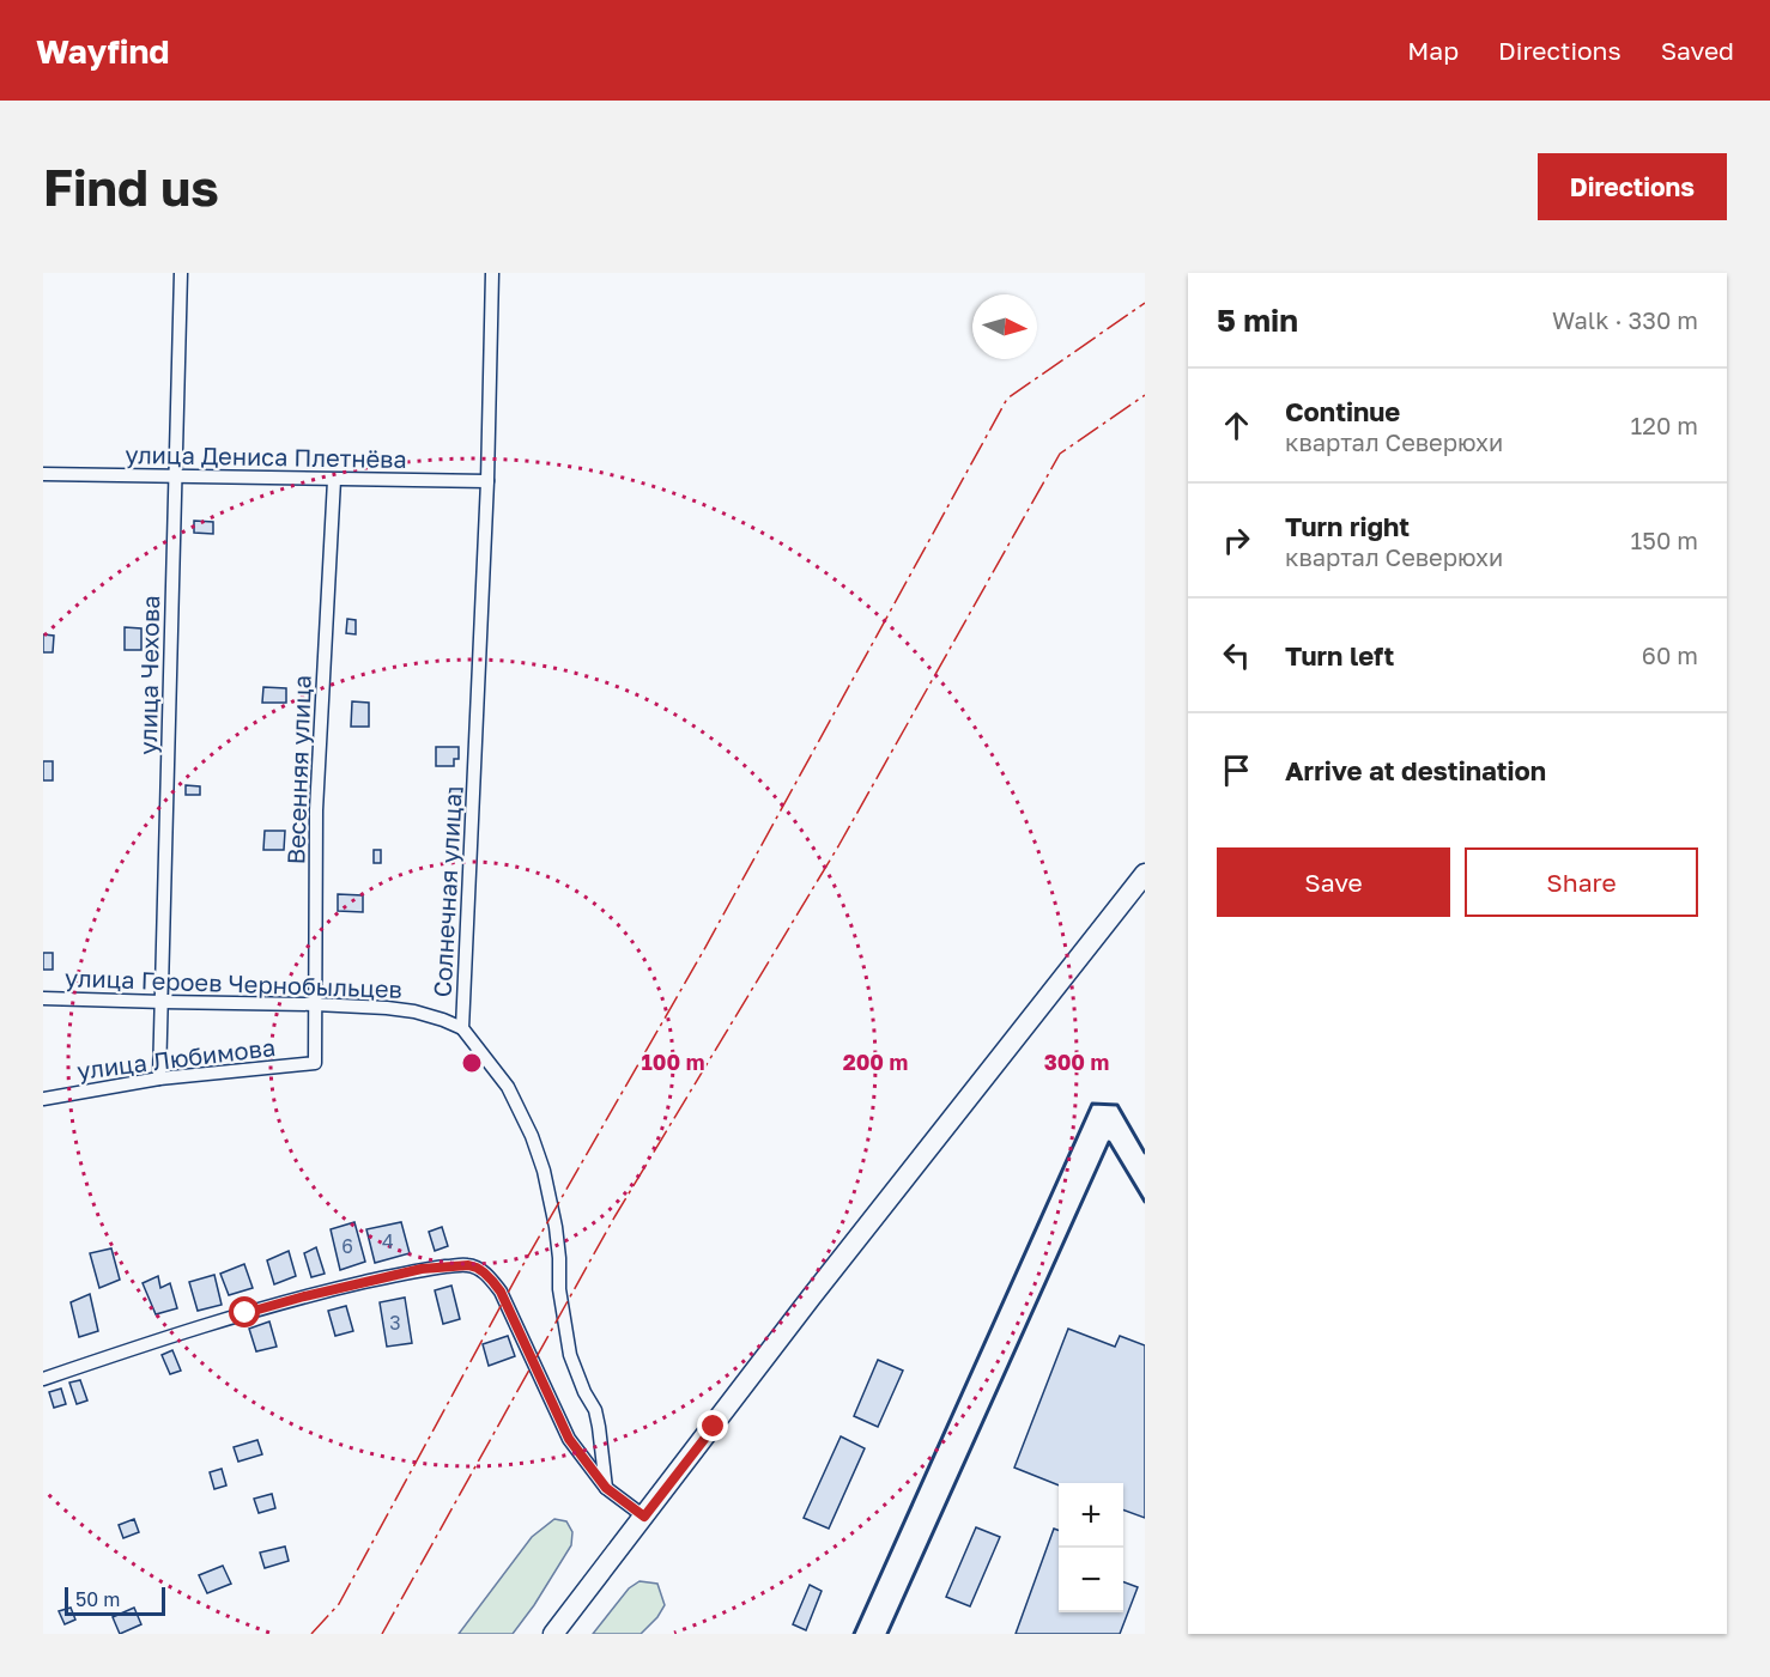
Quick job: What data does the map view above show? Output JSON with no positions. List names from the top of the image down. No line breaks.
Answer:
{"streets":{"street":["улица Дениса Плетнёва","улица Чехова","Весенняя улица","Солнечная улица","улица Героев Чернобыльцев","улица Любимова"]},"crossings":[["улица Дениса Плетнёва","улица Чехова"],["улица Дениса Плетнёва","Весенняя улица"],["улица Дениса Плетнёва","Солнечная улица"],["улица Чехова","улица Героев Чернобыльцев"],["улица Чехова","улица Любимова"],["Весенняя улица","улица Героев Чернобыльцев"],["Весенняя улица","улица Любимова"],["Солнечная улица","улица Героев Чернобыльцев"]],"house_numbers":["4","6","3"],"scale_bar":"50 m","north":"right","page":{"header":"Wayfind","nav":["Map","Directions","Saved"],"buttons":["Directions",["Save","Share"]],"title":"Find us","heading":["5 min","Walk · 330 m"],"list":[["Continue","квартал Северюхи","120 m"],["Turn right","квартал Северюхи","150 m"],["Turn left","60 m"],"Arrive at destination"],"map_buttons":["+","−"],"scale":"50 m"},"rings":["100 m","200 m","300 m"]}
